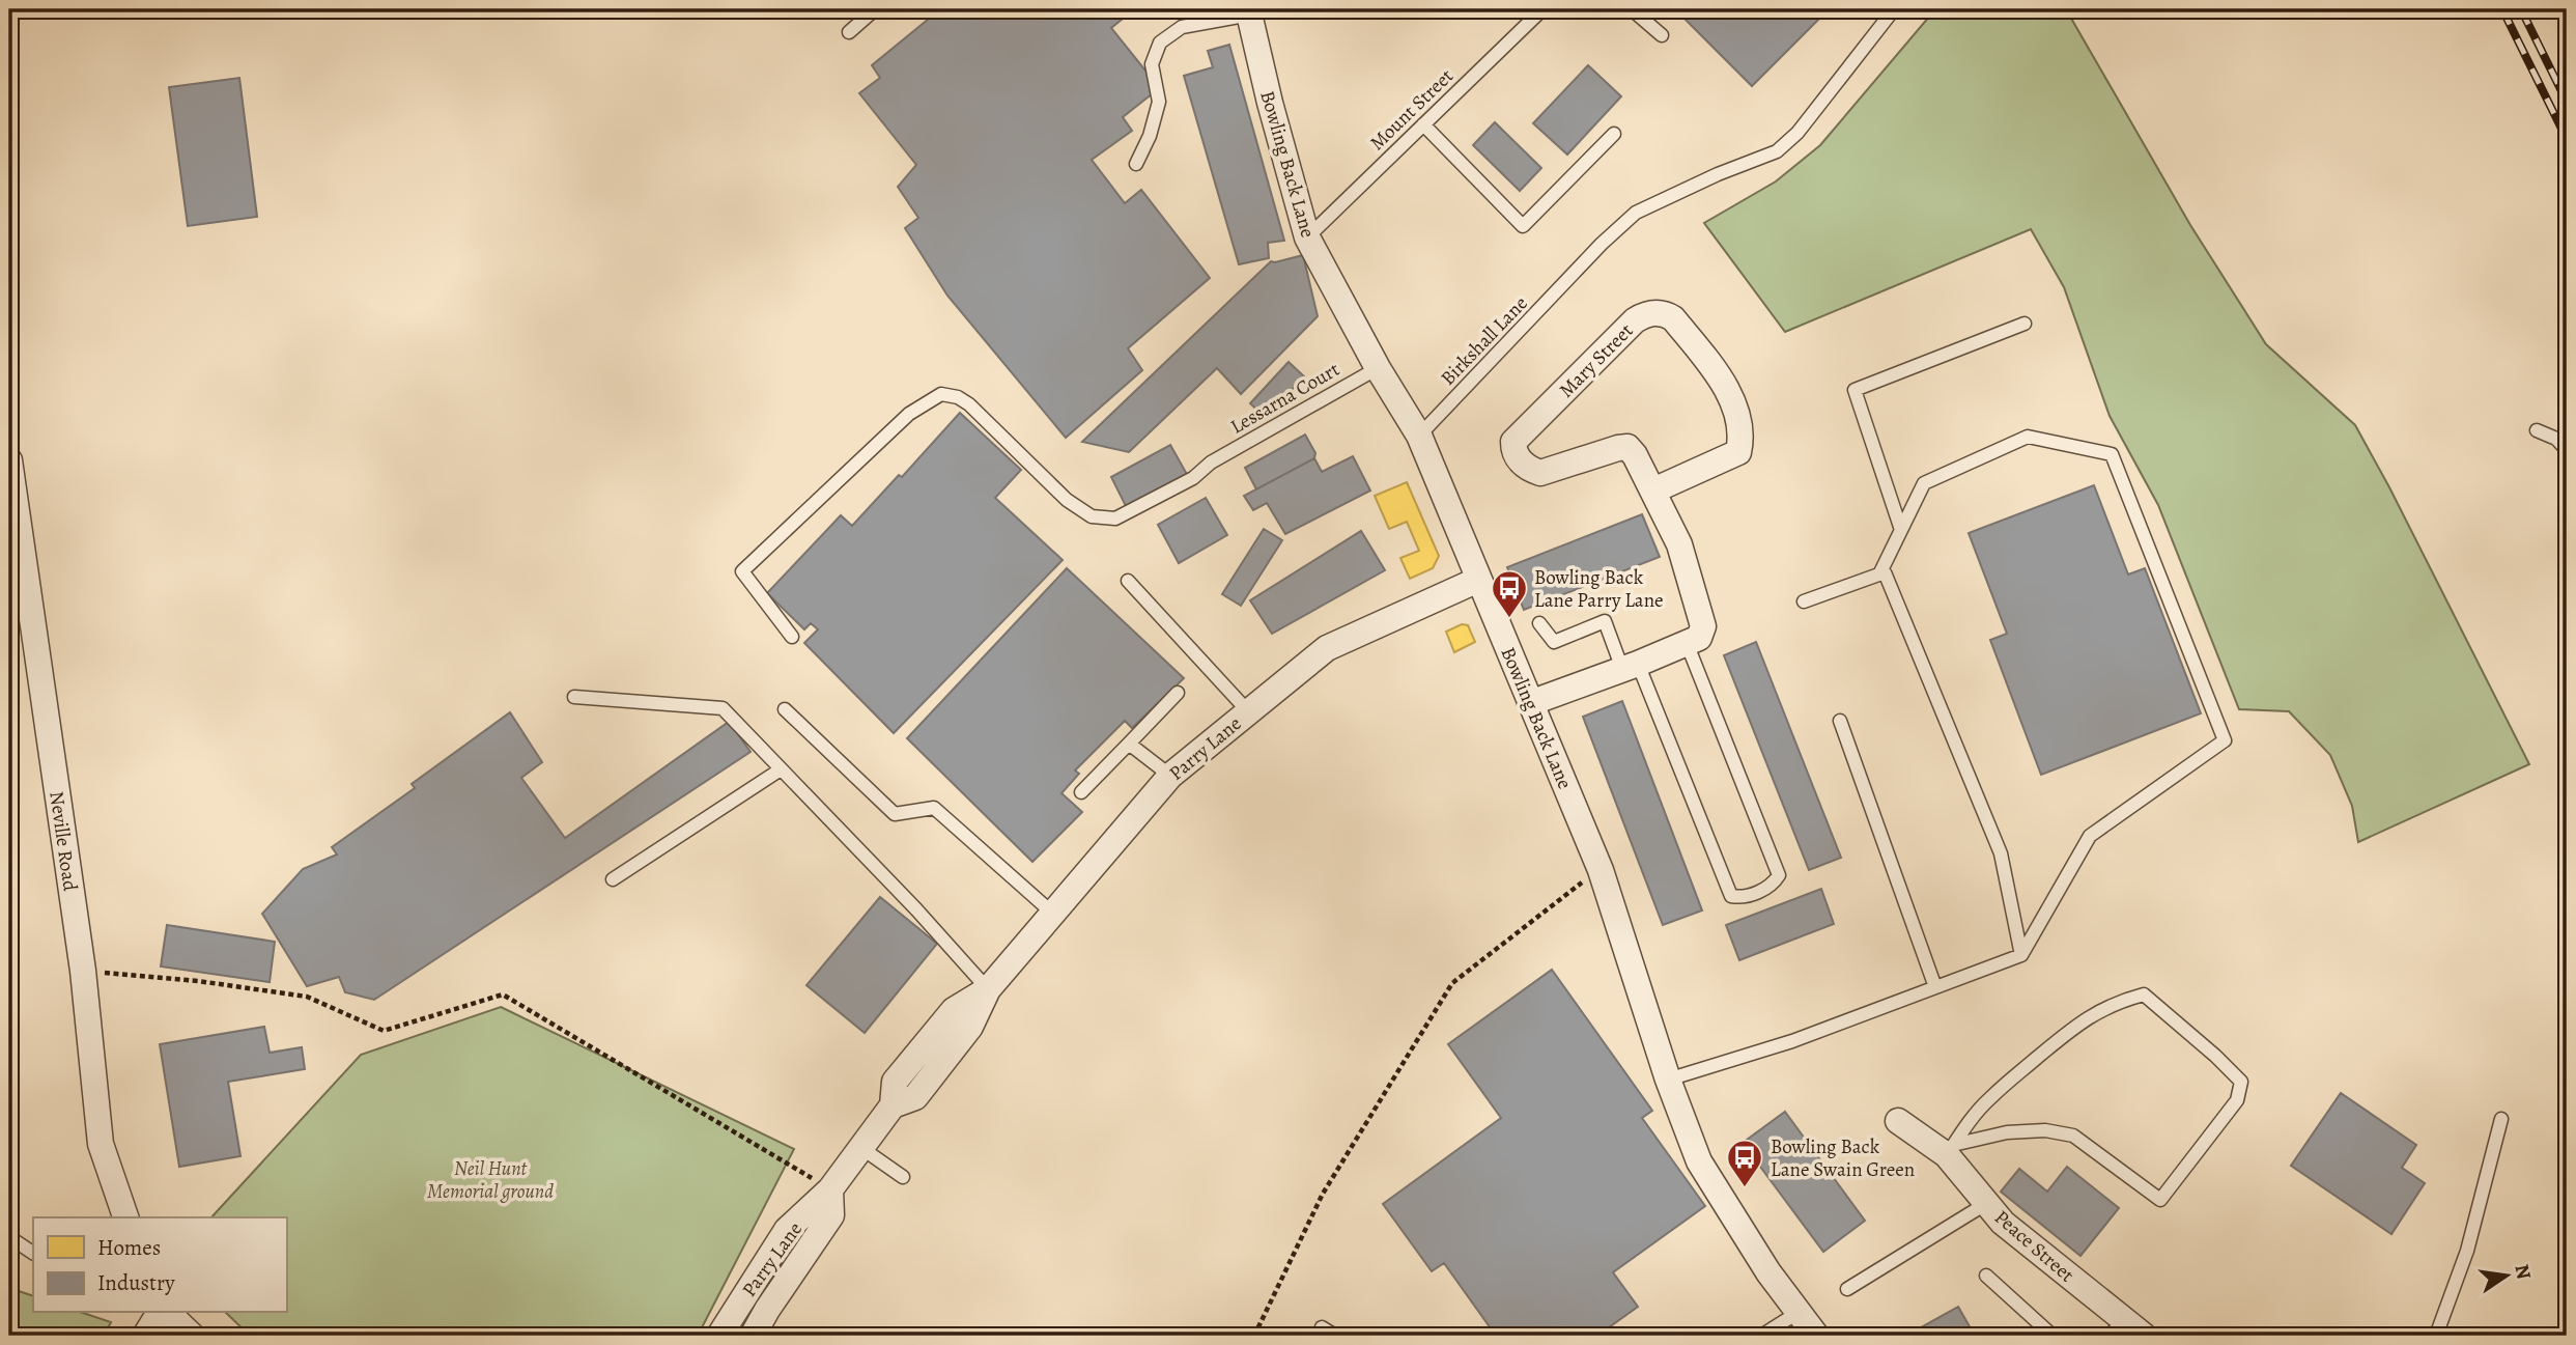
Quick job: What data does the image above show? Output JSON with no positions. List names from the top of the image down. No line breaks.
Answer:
{"streets":{"street":["Bowling Back Lane","Mary Street","Parry Lane","Neville Road","Peace Street"],"lane":["Mount Street","Birkshall Lane","Lessarna Court"]},"crossings":[["Mount Street","Bowling Back Lane"],["Bowling Back Lane","Birkshall Lane"],["Bowling Back Lane","Lessarna Court"],["Bowling Back Lane","Parry Lane"]],"parks":["Neil Hunt Memorial ground"],"places":{"bus stop":["Bowling Back Lane Parry Lane","Bowling Back Lane Swain Green"]},"legend":["Homes","Industry"],"north":"right"}
